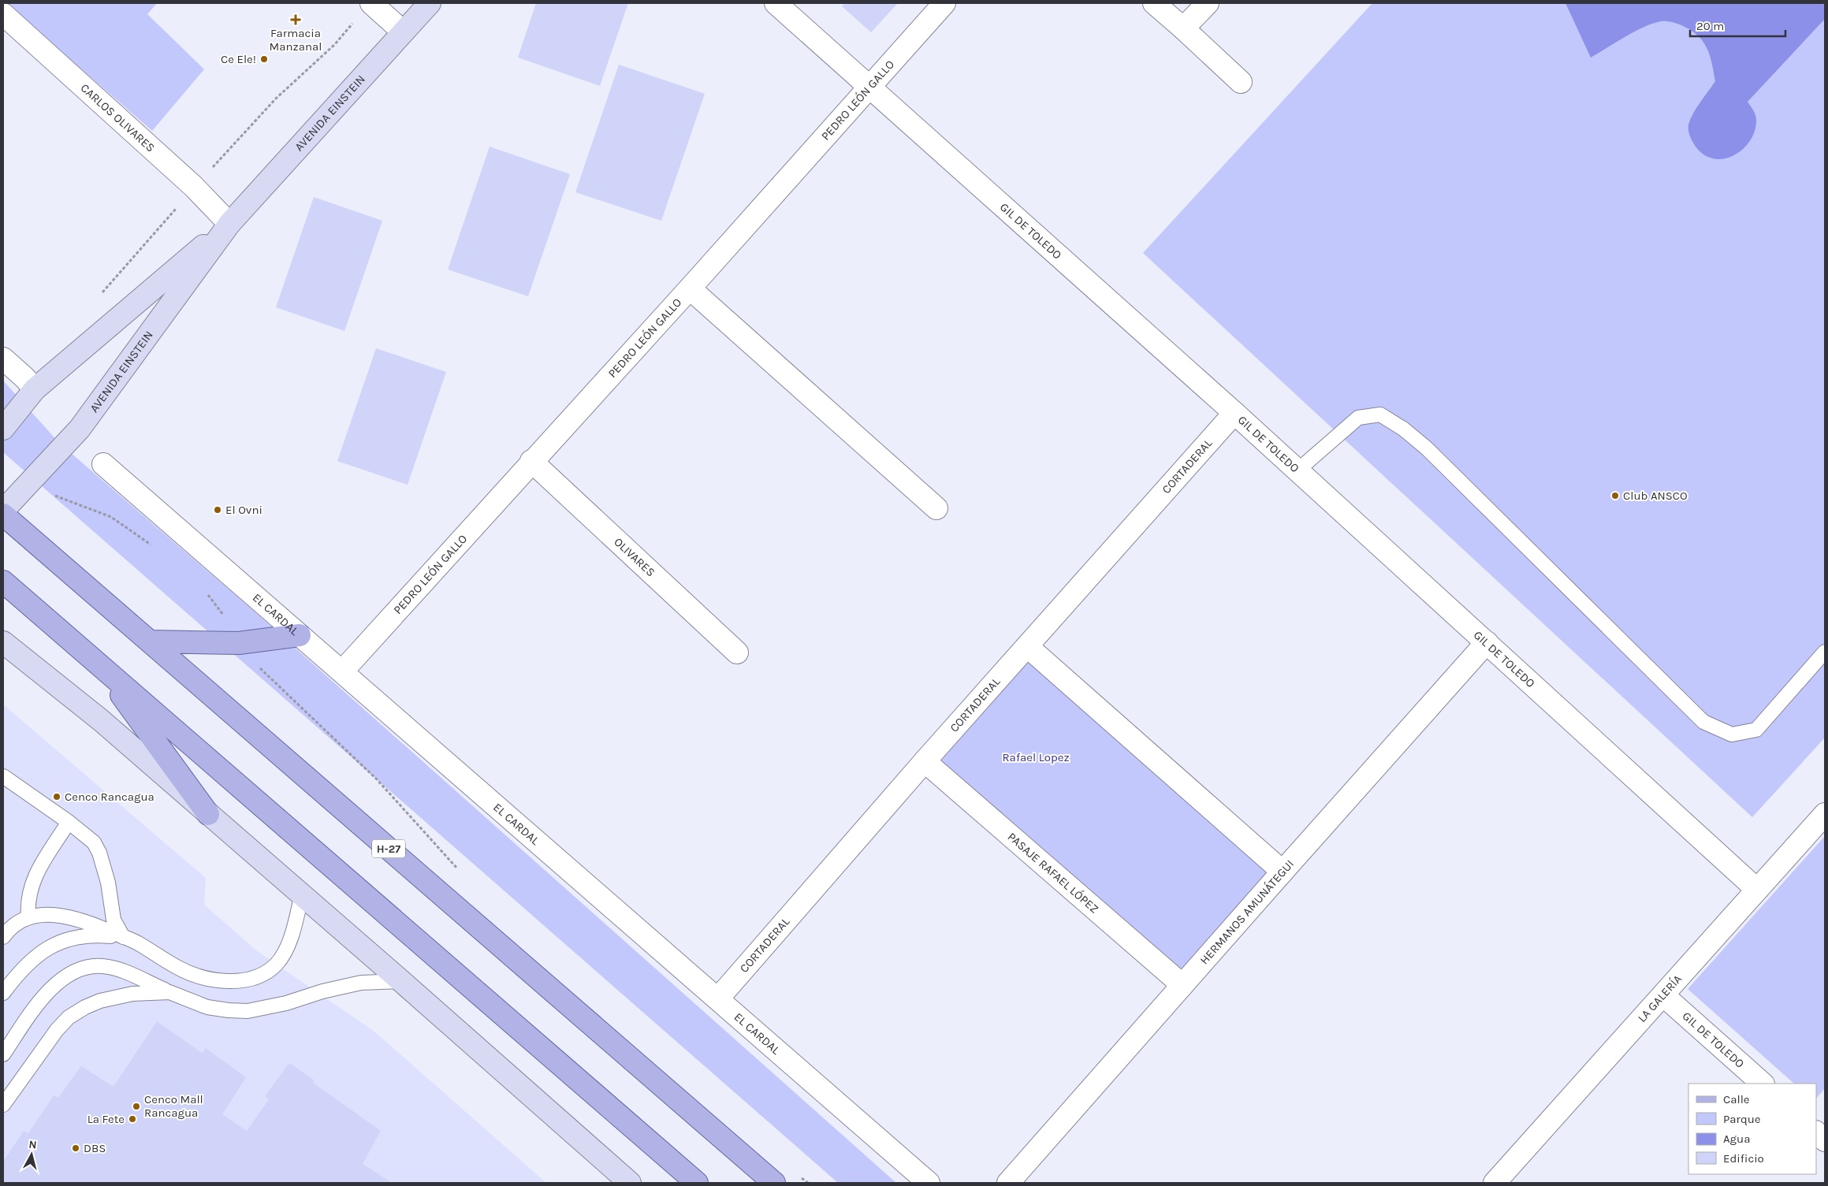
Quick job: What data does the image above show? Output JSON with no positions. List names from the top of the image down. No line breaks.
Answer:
{"streets":{"main road":["AVENIDA EINSTEIN","H-27"],"street":["PEDRO LEÓN GALLO","CARLOS OLIVARES","GIL DE TOLEDO","CORTADERAL","OLIVARES","EL CARDAL","PASAJE RAFAEL LÓPEZ","HERMANOS AMUNÁTEGUI","LA GALERÍA"]},"crossings":[["PEDRO LEÓN GALLO","GIL DE TOLEDO"],["PEDRO LEÓN GALLO","OLIVARES"],["PEDRO LEÓN GALLO","EL CARDAL"],["AVENIDA EINSTEIN","CARLOS OLIVARES"],["GIL DE TOLEDO","CORTADERAL"],["GIL DE TOLEDO","HERMANOS AMUNÁTEGUI"],["GIL DE TOLEDO","LA GALERÍA"],["CORTADERAL","EL CARDAL"],["CORTADERAL","PASAJE RAFAEL LÓPEZ"],["PASAJE RAFAEL LÓPEZ","HERMANOS AMUNÁTEGUI"]],"parks":["Rafael Lopez"],"places":{"health":["Farmacia Manzanal"],"other":["Ce Ele!","Club ANSCO","El Ovni","Cenco Rancagua","Cenco Mall Rancagua","La Fete","DBS"]},"legend":["Calle","Parque","Agua","Edificio"],"scale_bar":"20 m","north":"top"}
